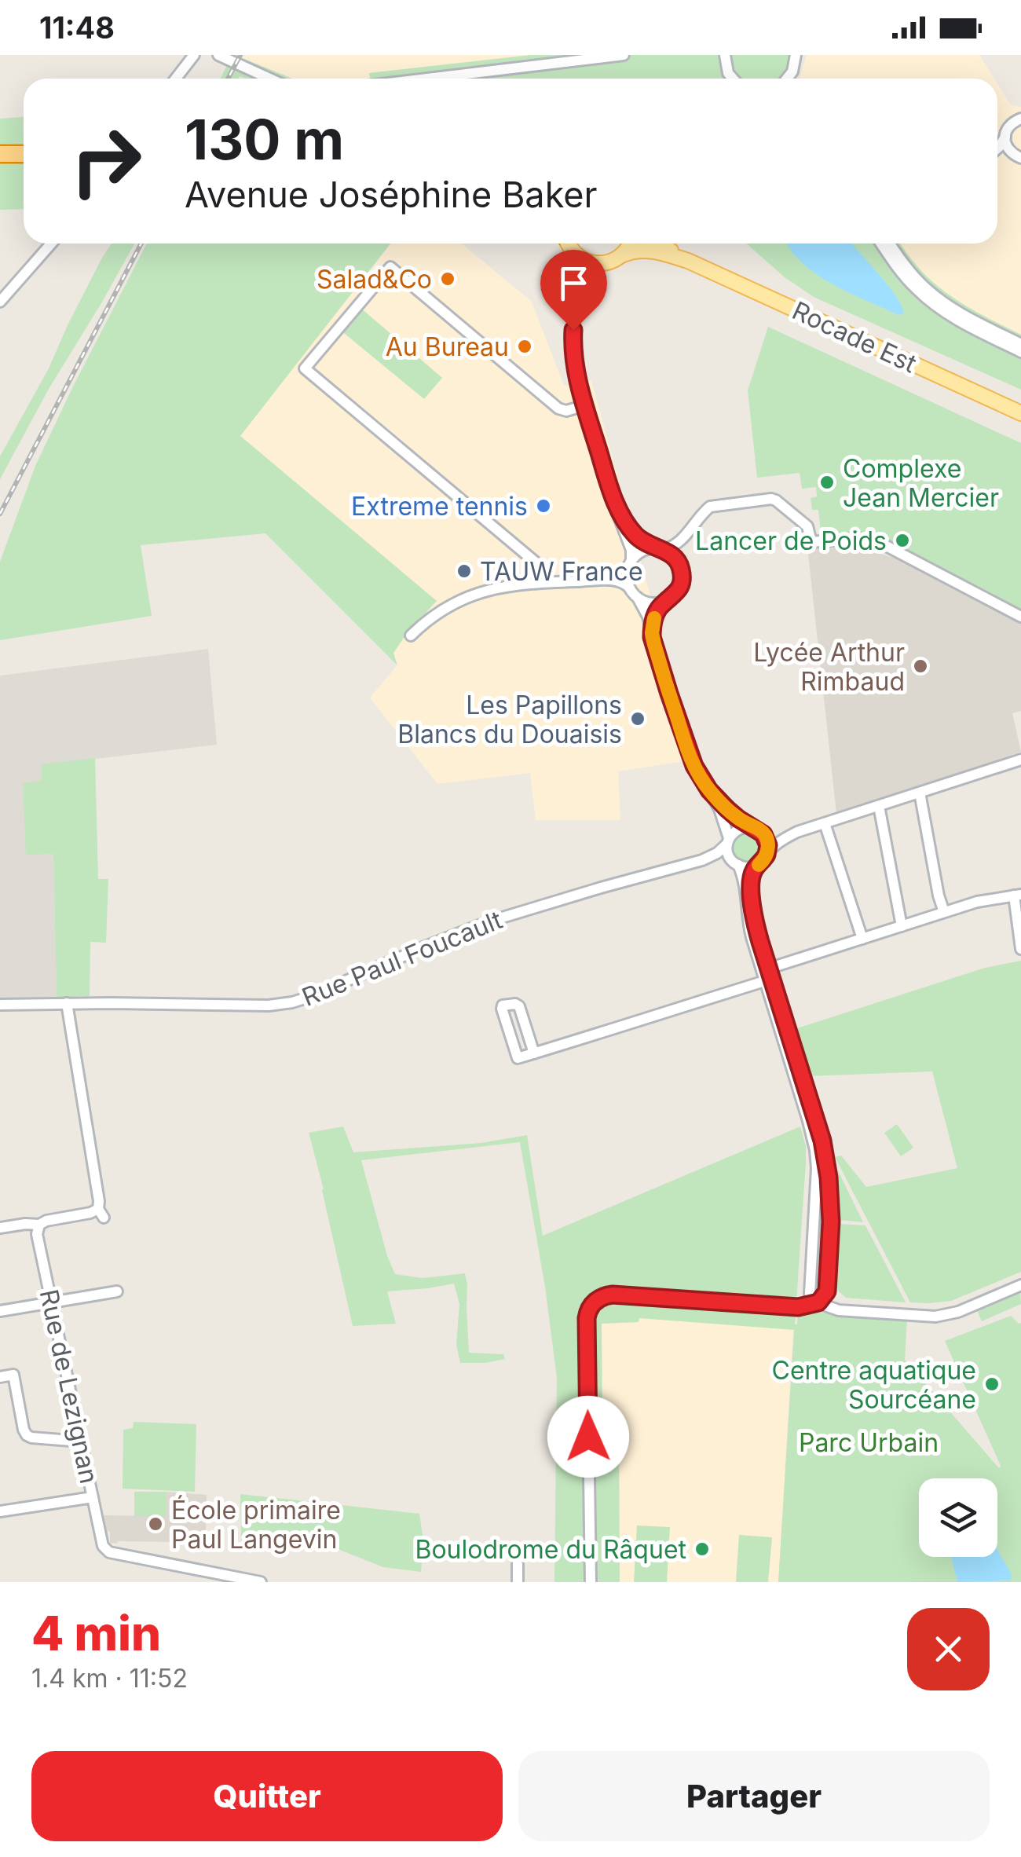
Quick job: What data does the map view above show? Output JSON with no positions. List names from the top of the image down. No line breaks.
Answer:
{"streets":{"main road":["Rocade Est"],"street":["Rue Paul Foucault","Rue de Lezignan"]},"parks":["Parc Urbain"],"places":["Salad&Co","Au Bureau","Complexe Jean Mercier","Extreme tennis","Lancer de Poids","TAUW France","Lycée Arthur Rimbaud","Les Papillons Blancs du Douaisis","Centre aquatique Sourcéane","École primaire Paul Langevin","Boulodrome du Râquet"],"page":{"status":"11:48","turn":["130 m","Avenue Joséphine Baker"],"heading":["4 min","1.4 km · 11:52"],"buttons":["Quitter","Partager"]}}
